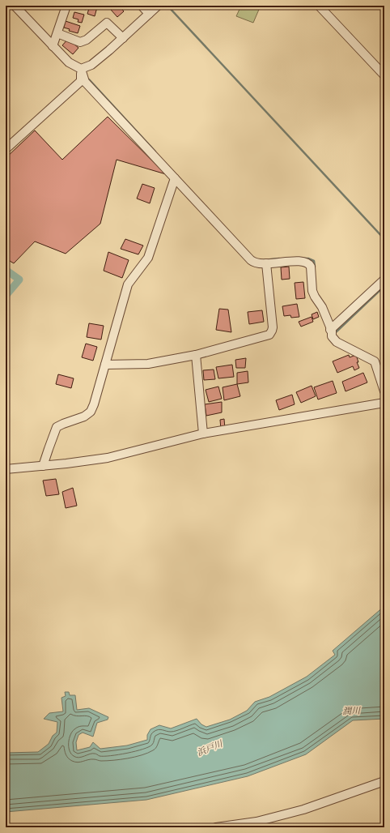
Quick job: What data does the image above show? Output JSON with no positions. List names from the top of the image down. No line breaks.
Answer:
{"water":["潤川","浜戸川"]}
